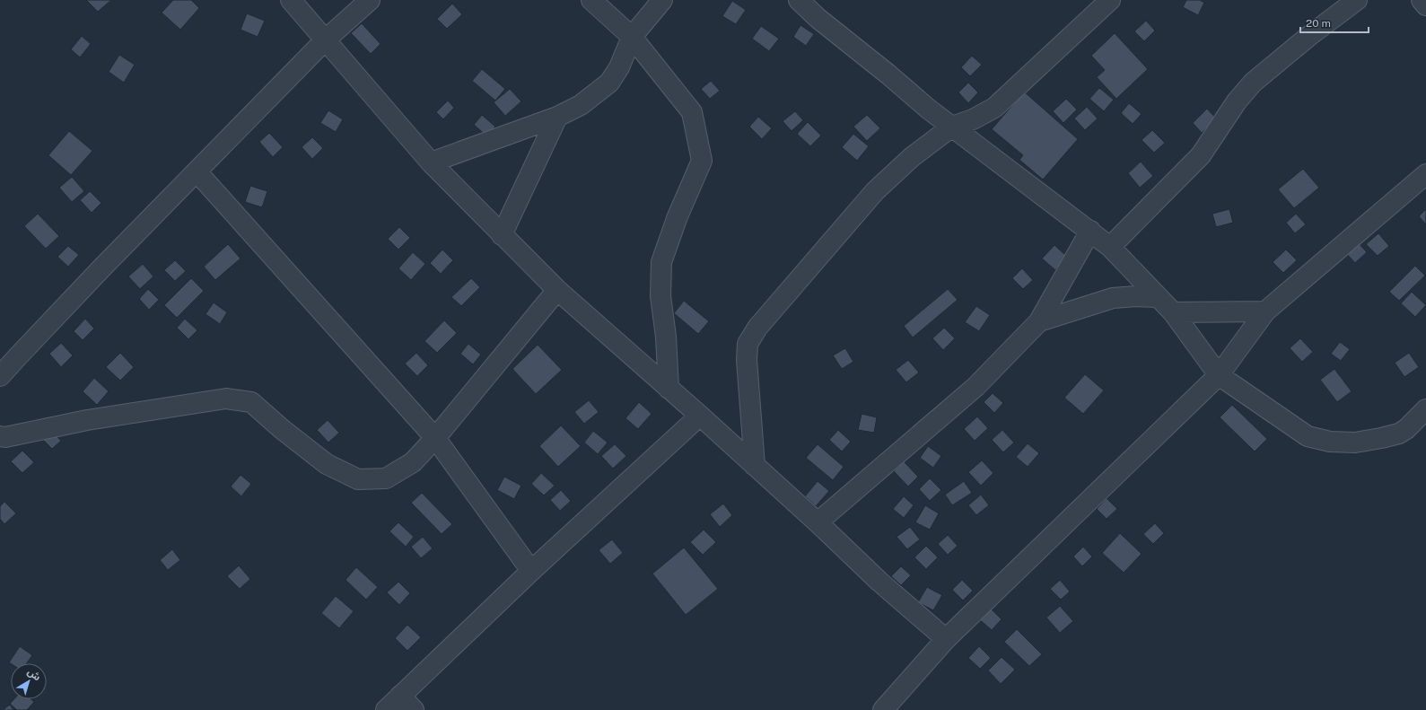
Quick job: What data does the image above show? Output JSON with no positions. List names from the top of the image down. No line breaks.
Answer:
{"scale_bar":"20 m","north":"top right"}
